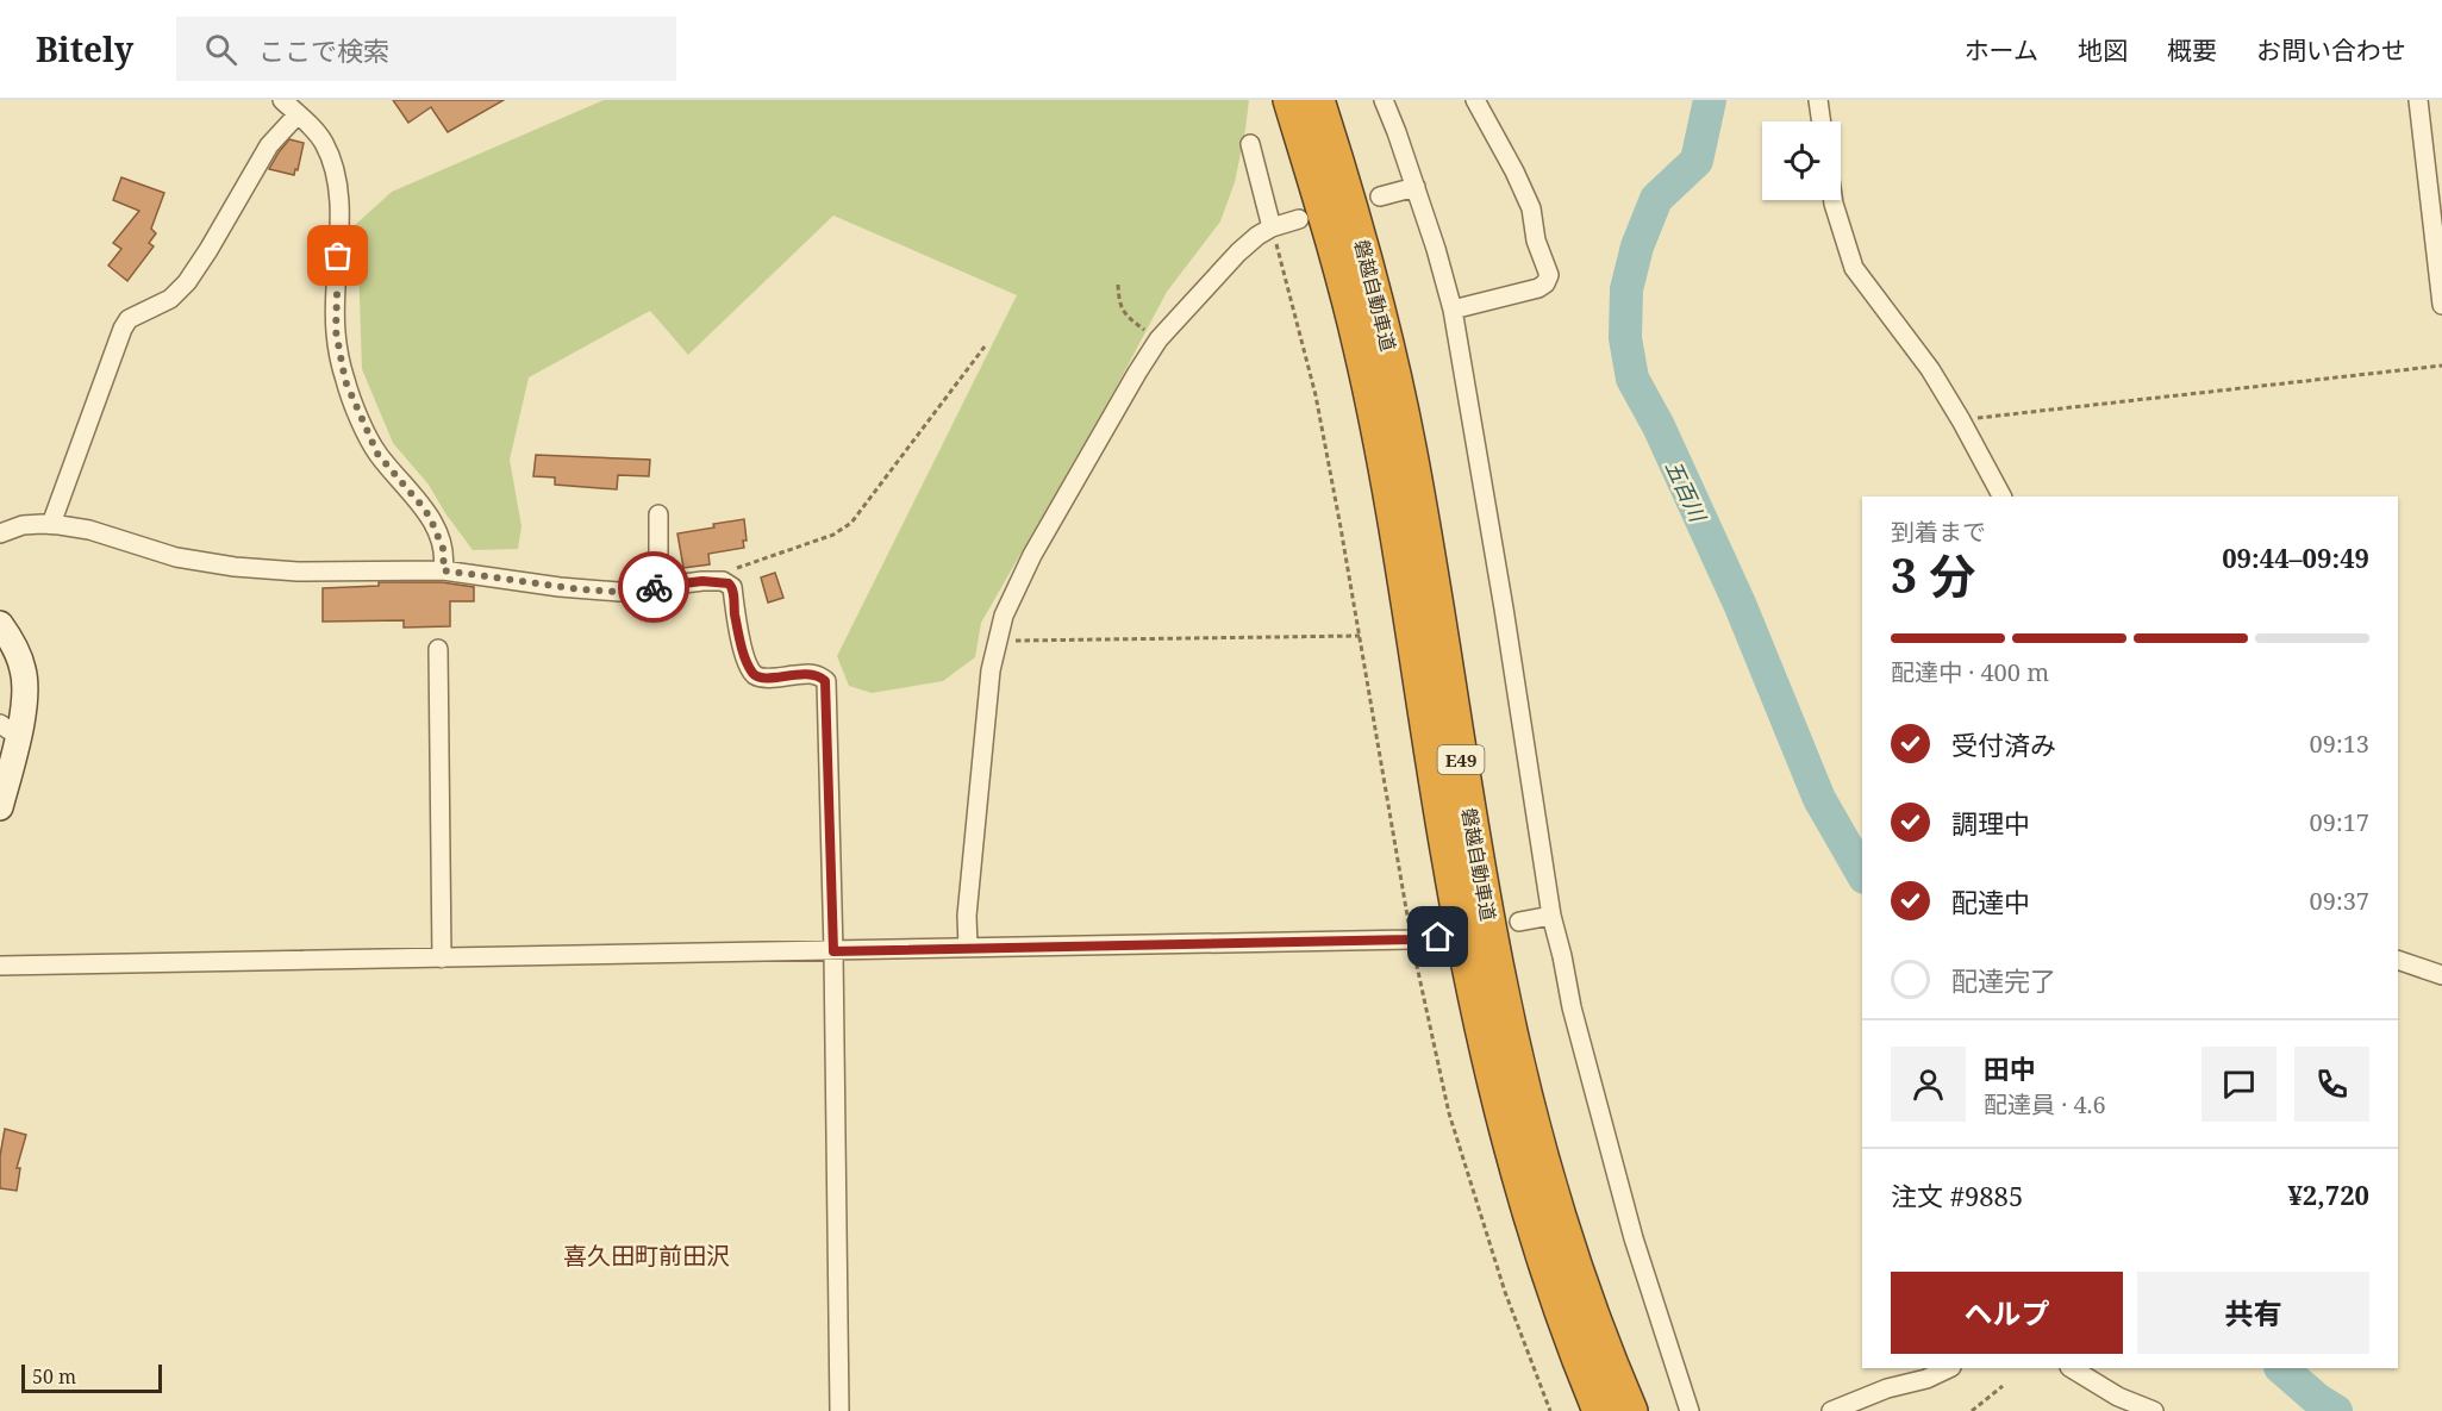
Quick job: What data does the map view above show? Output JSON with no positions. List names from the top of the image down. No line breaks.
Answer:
{"streets":{"highway":["磐越自動車道","E49"]},"districts":["喜久田町前田沢"],"water":["五百川"],"scale_bar":"50 m","page":{"header":"Bitely","search":"ここで検索","nav":["ホーム","地図","概要","お問い合わせ"],"heading":["3 分","到着まで","09:44–09:49"],"panel":["田中","配達員 · 4.6","注文 #9885","¥2,720"],"bar":"配達中 · 400 m","list":[["受付済み","09:13"],["調理中","09:17"],["配達中","09:37"],"配達完了"],"buttons":["ヘルプ","共有"],"scale":"50 m"}}
